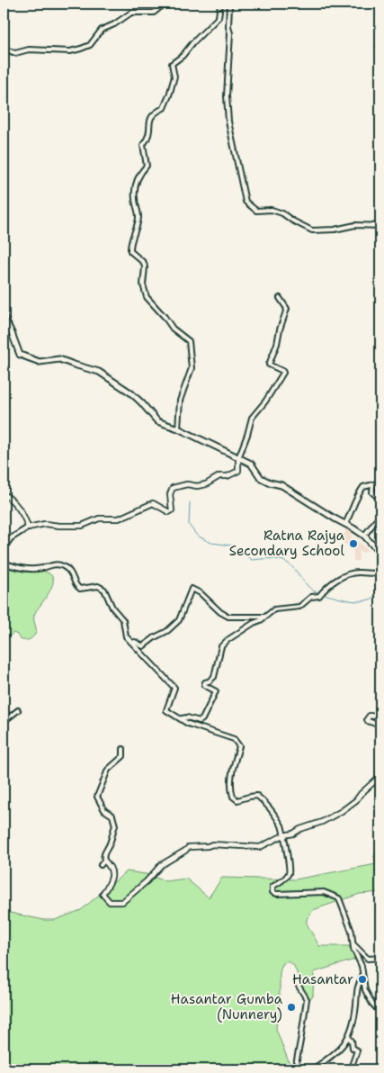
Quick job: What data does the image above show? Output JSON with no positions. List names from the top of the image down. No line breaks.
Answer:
{"places":["Ratna Rajya Secondary School","Hasantar","Hasantar Gumba (Nunnery)"]}
